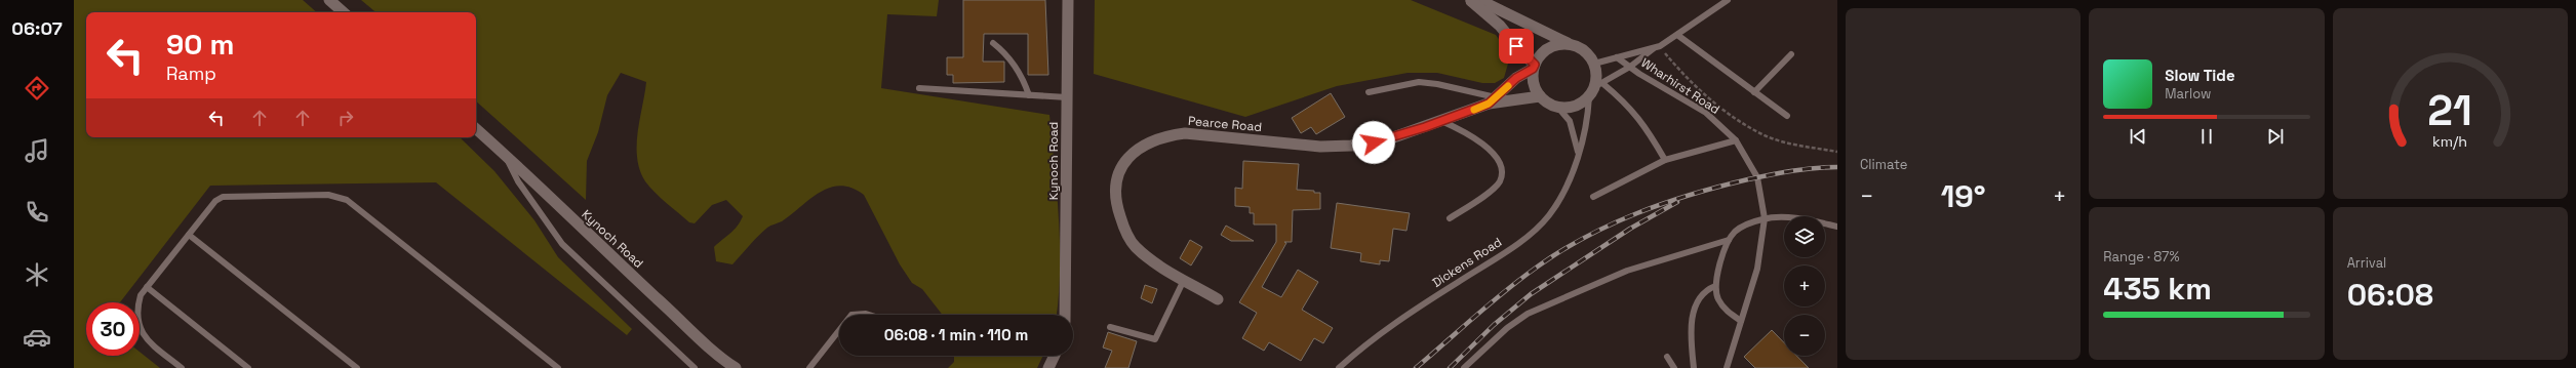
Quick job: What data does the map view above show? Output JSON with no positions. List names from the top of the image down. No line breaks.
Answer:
{"streets":{"street":["Pearce Road","Kynoch Road"],"lane":["Wharhirst Road","Dickens Road"]},"crossings":[["Pearce Road","Dickens Road"]],"page":{"tabs":"06:07","tile":["Climate",["Range · 87%","435 km"],["Arrival","06:08"]],"turn":["90 m","Ramp"],"song":["Slow Tide","Marlow"],"heat":["−","19°","+"],"map_buttons":["+","−"],"limit":"30","trip":"06:08 · 1 min · 110 m","gauge":["21","km/h"]}}
